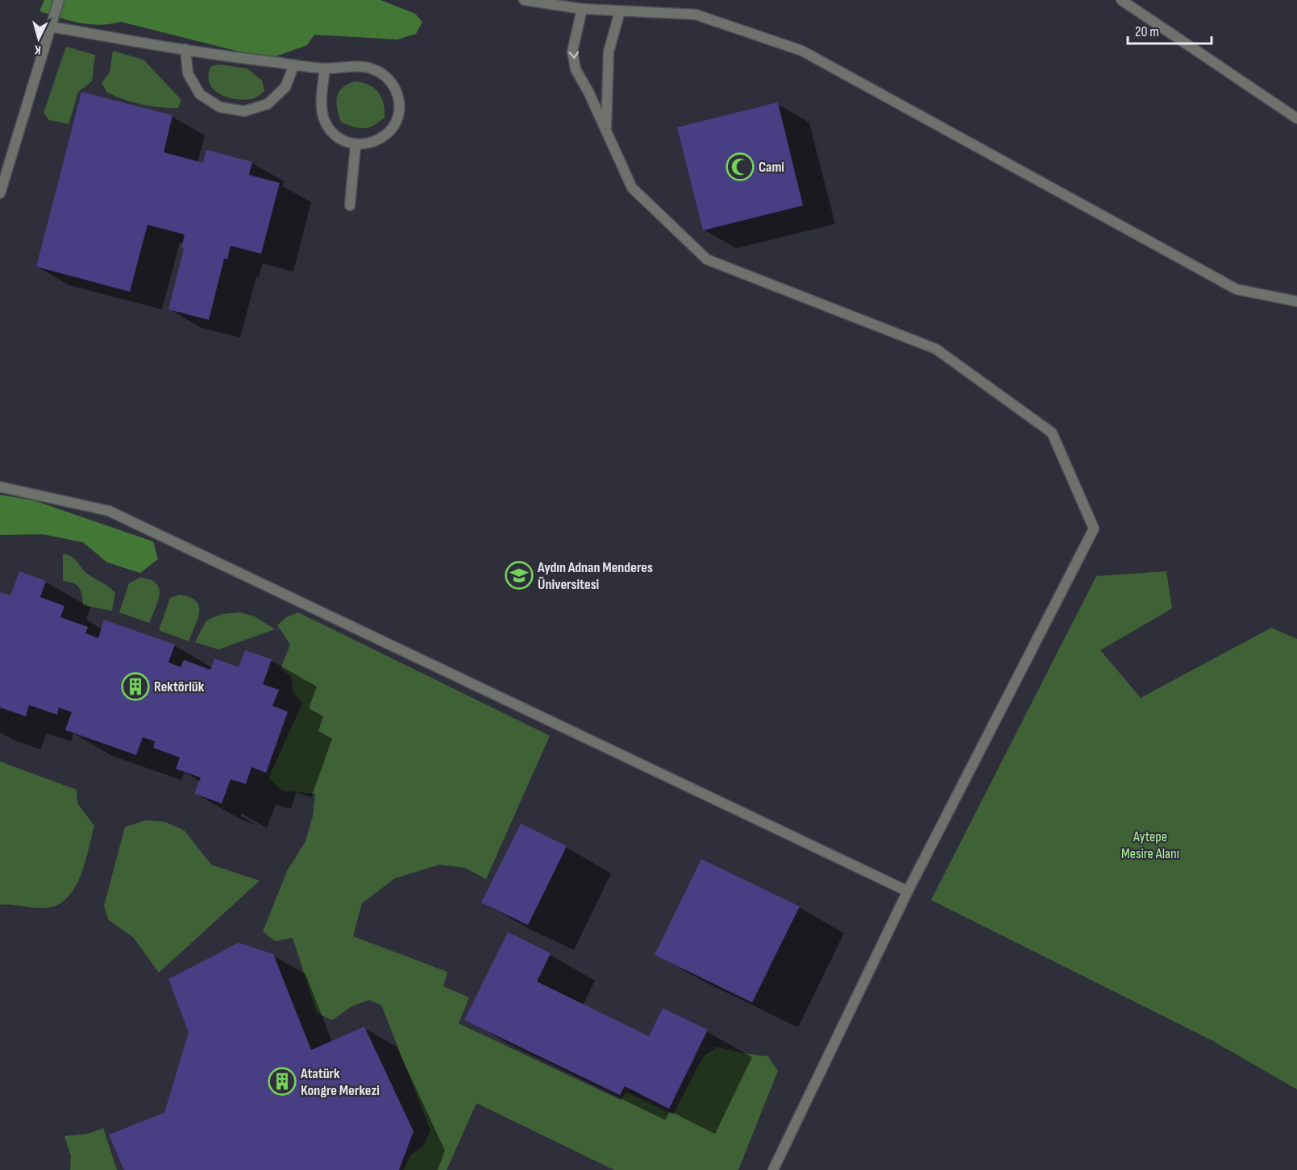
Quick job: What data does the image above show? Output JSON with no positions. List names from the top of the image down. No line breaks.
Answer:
{"parks":["Aytepe Mesire Alanı"],"places":{"mosque":["Cami"],"school or university":["Aydın Adnan Menderes Üniversitesi"],"building":["Rektörlük","Atatürk Kongre Merkezi"]},"scale_bar":"20 m","north":"bottom"}
